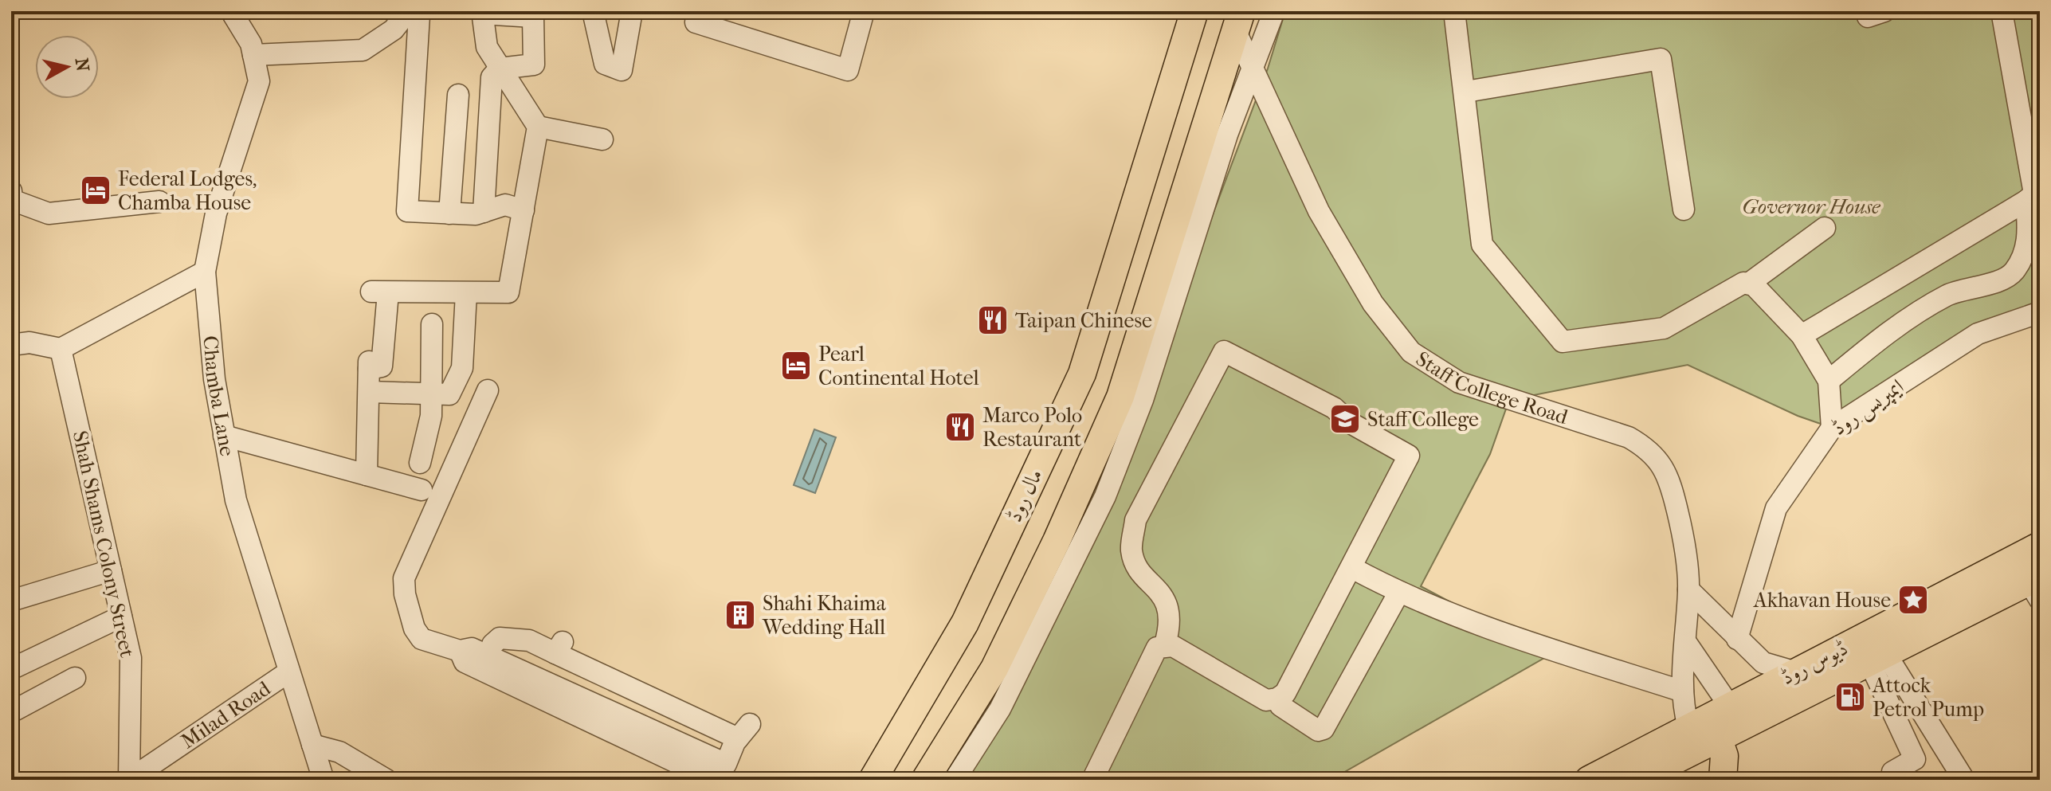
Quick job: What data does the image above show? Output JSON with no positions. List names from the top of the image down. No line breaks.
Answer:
{"streets":{"main road":["مال روڈ","ڈیوس روڈ"],"street":["Staff College Road","Chamba Lane","ایمپریس روڈ","Shah Shams Colony Street","Milad Road"]},"crossings":[["Staff College Road","ڈیوس روڈ"],["Chamba Lane","Milad Road"],["Shah Shams Colony Street","Milad Road"]],"parks":["Governor House"],"places":{"hotel":["Federal Lodges, Chamba House","Pearl Continental Hotel"],"restaurant":["Taipan Chinese","Marco Polo Restaurant"],"school or university":["Staff College"],"place":["Akhavan House"],"building":["Shahi Khaima Wedding Hall"],"fuel station":["Attock Petrol Pump"]},"north":"right"}
